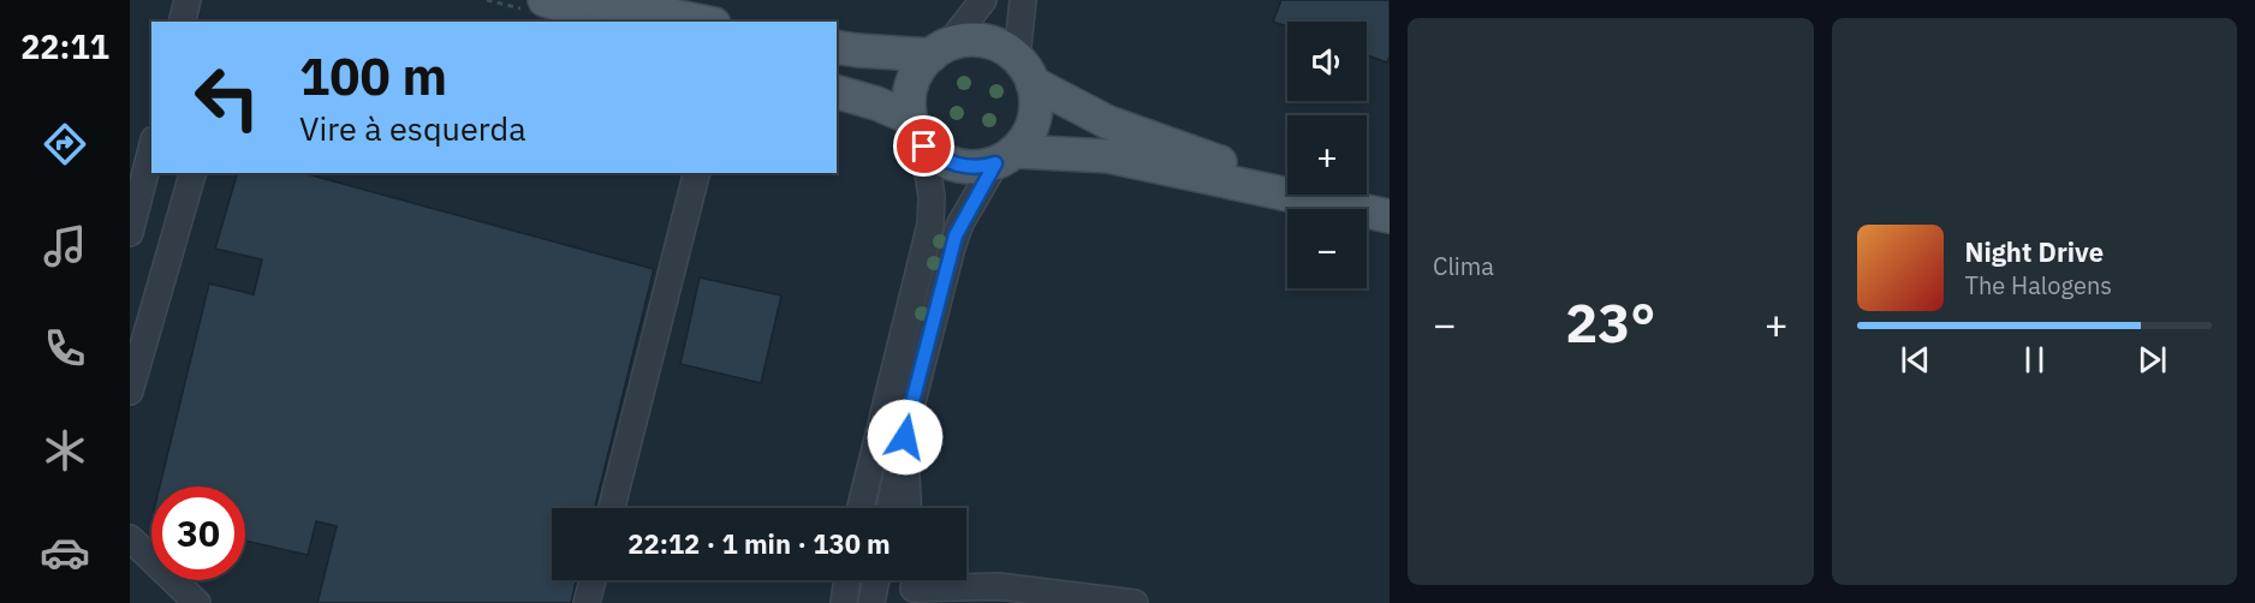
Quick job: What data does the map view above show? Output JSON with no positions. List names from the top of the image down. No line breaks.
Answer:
{"page":{"tabs":"22:11","tile":"Clima","map_buttons":["+","−"],"turn":["100 m","Vire à esquerda"],"song":["Night Drive","The Halogens"],"heat":["−","23°","+"],"limit":"30","trip":"22:12 · 1 min · 130 m"}}
